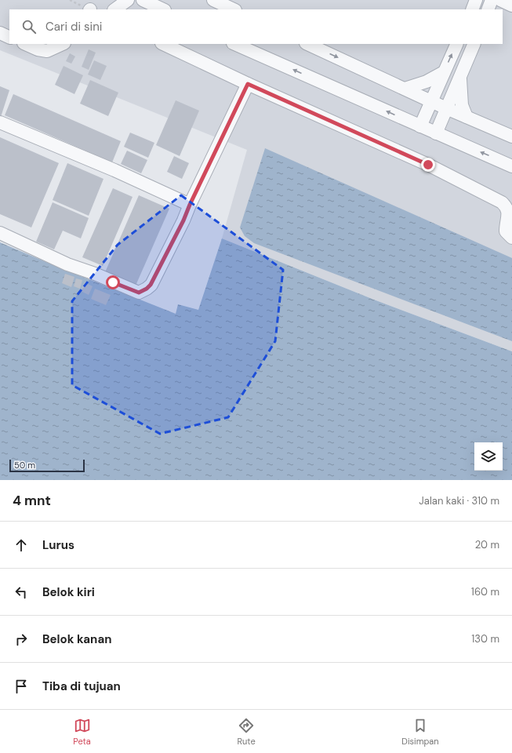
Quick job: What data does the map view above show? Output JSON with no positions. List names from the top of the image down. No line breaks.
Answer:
{"scale_bar":"50 m","page":{"search":"Cari di sini","scale":"50 m","heading":["4 mnt","Jalan kaki · 310 m"],"list":[["Lurus","20 m"],["Belok kiri","160 m"],["Belok kanan","130 m"],"Tiba di tujuan"],"nav":["Peta","Rute","Disimpan"]}}
